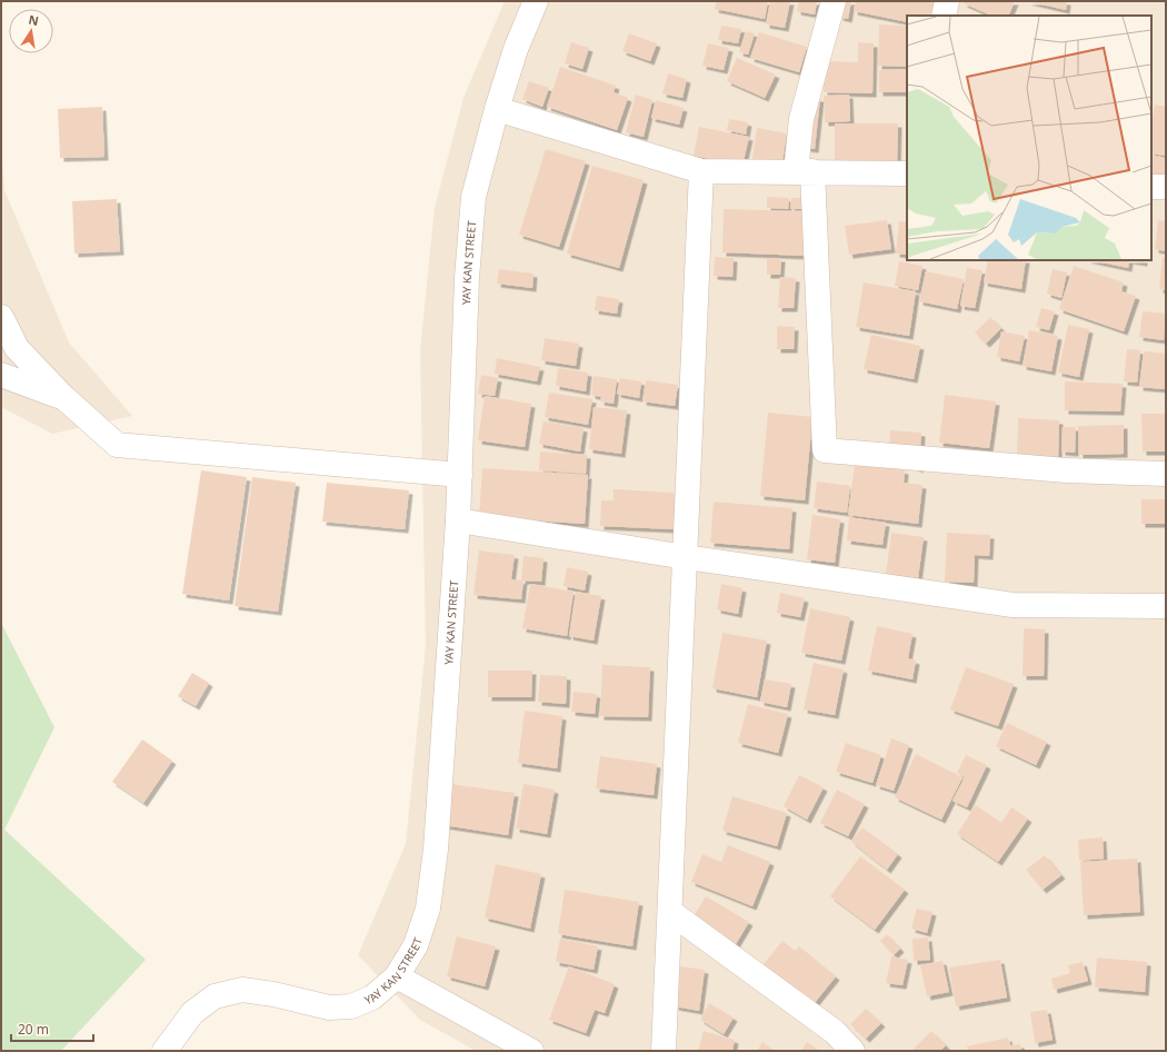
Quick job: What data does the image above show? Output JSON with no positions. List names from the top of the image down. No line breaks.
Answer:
{"streets":{"street":["YAY KAN STREET"]},"scale_bar":"20 m","north":"top"}
